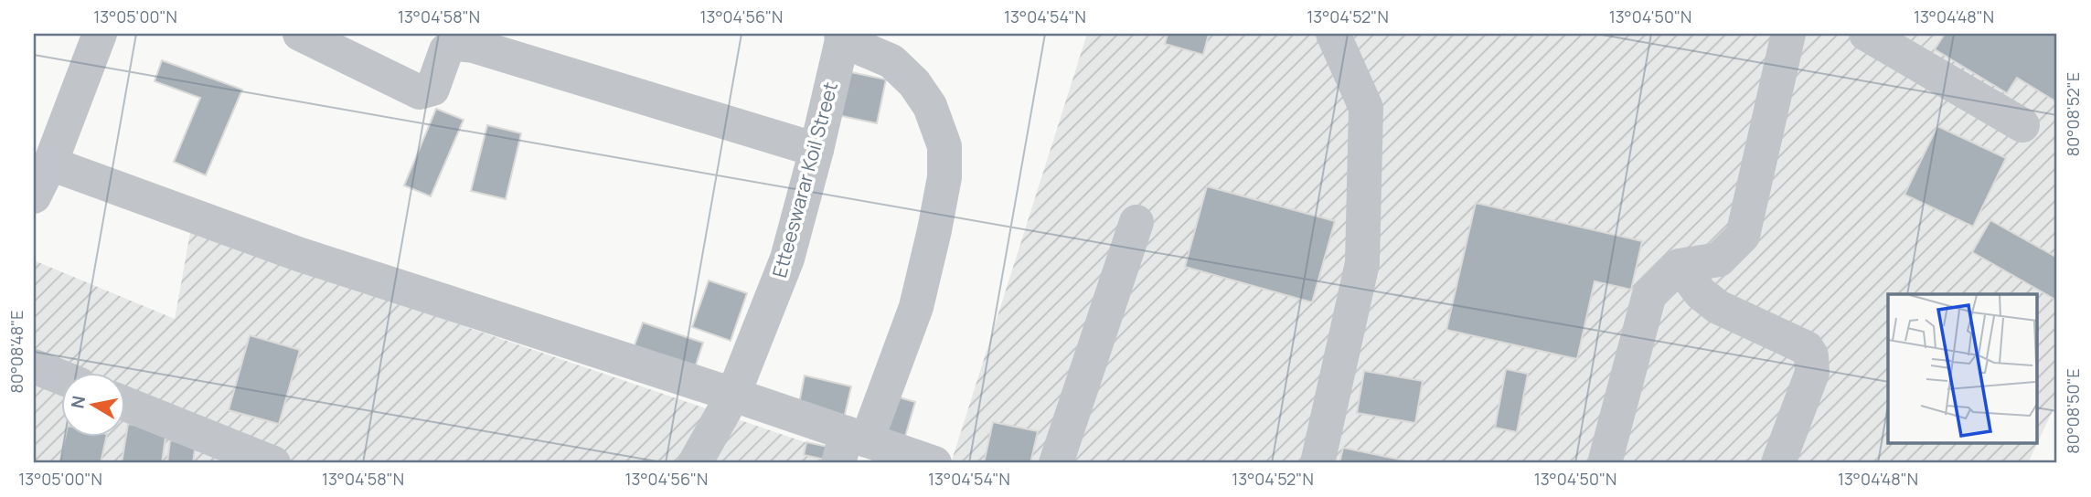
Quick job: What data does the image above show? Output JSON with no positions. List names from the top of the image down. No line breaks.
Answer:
{"streets":{"street":["Etteeswarar Koil Street"]},"north":"left","coordinates":["13°05'00\"N","13°04'58\"N","13°04'56\"N","13°04'54\"N","13°04'52\"N","13°04'50\"N","13°04'48\"N","80°08'52\"E","80°08'48\"E","80°08'50\"E"]}
